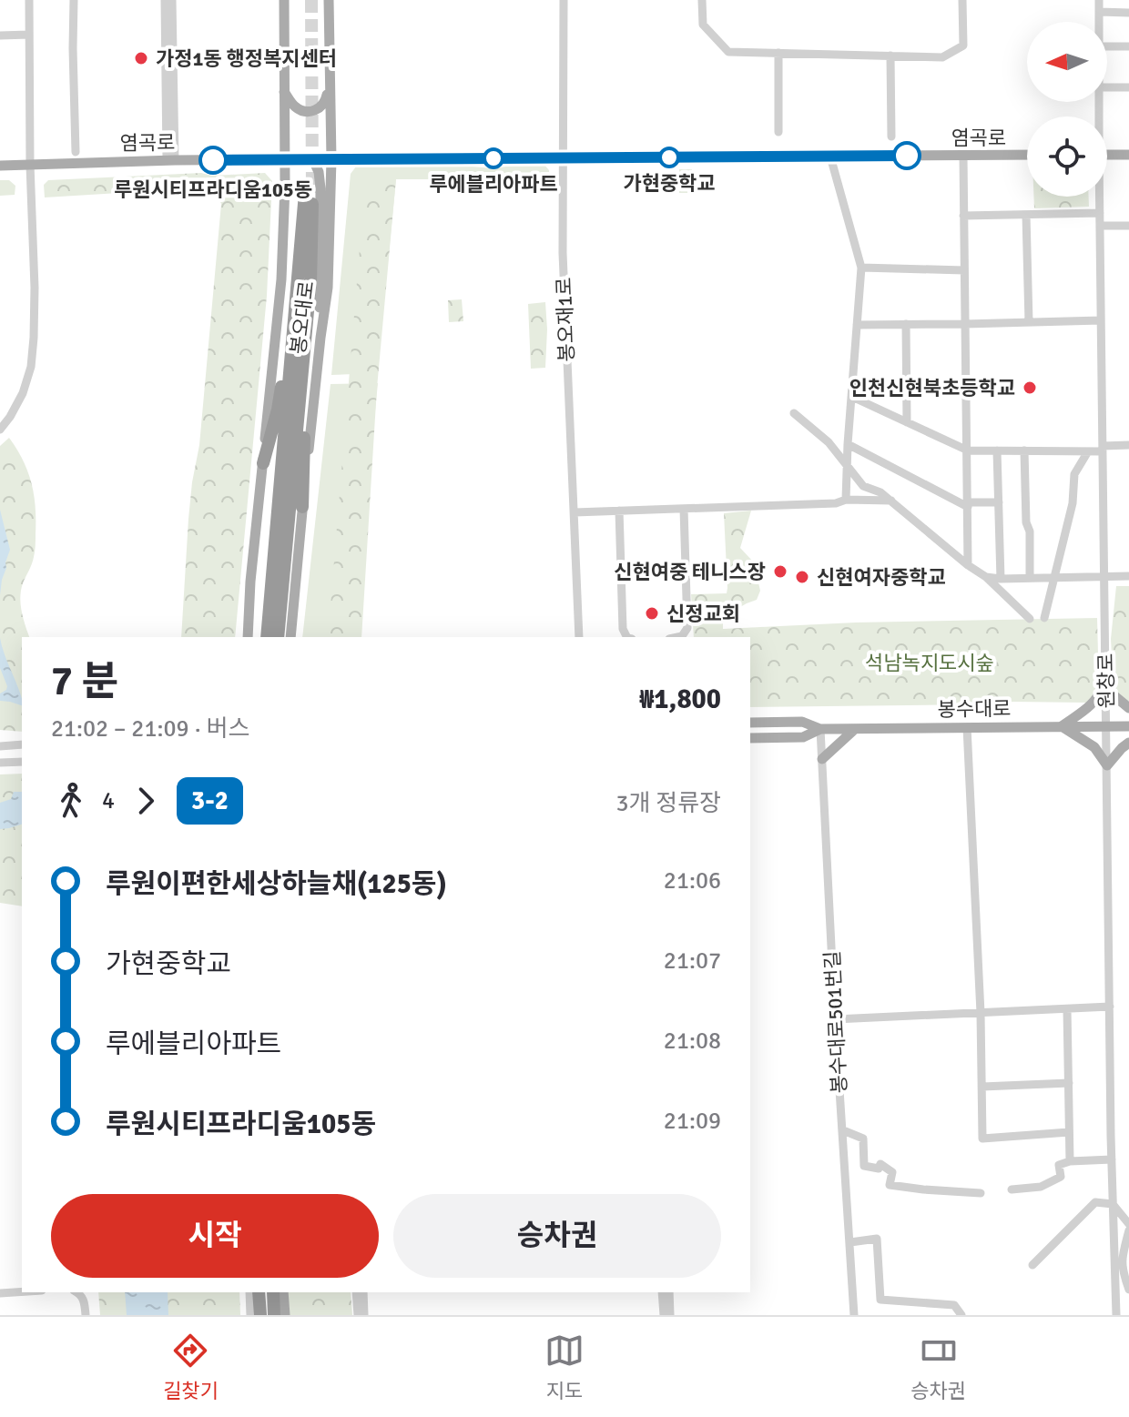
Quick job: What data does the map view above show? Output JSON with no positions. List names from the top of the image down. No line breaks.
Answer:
{"streets":{"highway":["봉오대로"],"main road":["염곡로","봉수대로"],"street":["봉오재1로","원창로","봉수대로501번길"]},"crossings":[["염곡로","봉오대로"],["염곡로","봉오재1로"],["원창로","봉수대로"],["봉수대로","봉수대로501번길"]],"parks":["석남녹지도시숲"],"places":["가정1동 행정복지센터","가현중학교","루에블리아파트","루원시티프라디움105동","인천신현북초등학교","신현여중 테니스장","신현여자중학교","신정교회"],"lines":["bus line 3-2"],"north":"left","page":{"heading":["7 분","21:02 – 21:09 · 버스","₩1,800"],"legs":["4","3-2","3개 정류장"],"list":[{"name":"루원이편한세상하늘채(125동)","value":"21:06"},{"name":"가현중학교","value":"21:07"},{"name":"루에블리아파트","value":"21:08"},{"name":"루원시티프라디움105동","value":"21:09"}],"buttons":["시작","승차권"],"tabs":["길찾기","지도","승차권"]}}
